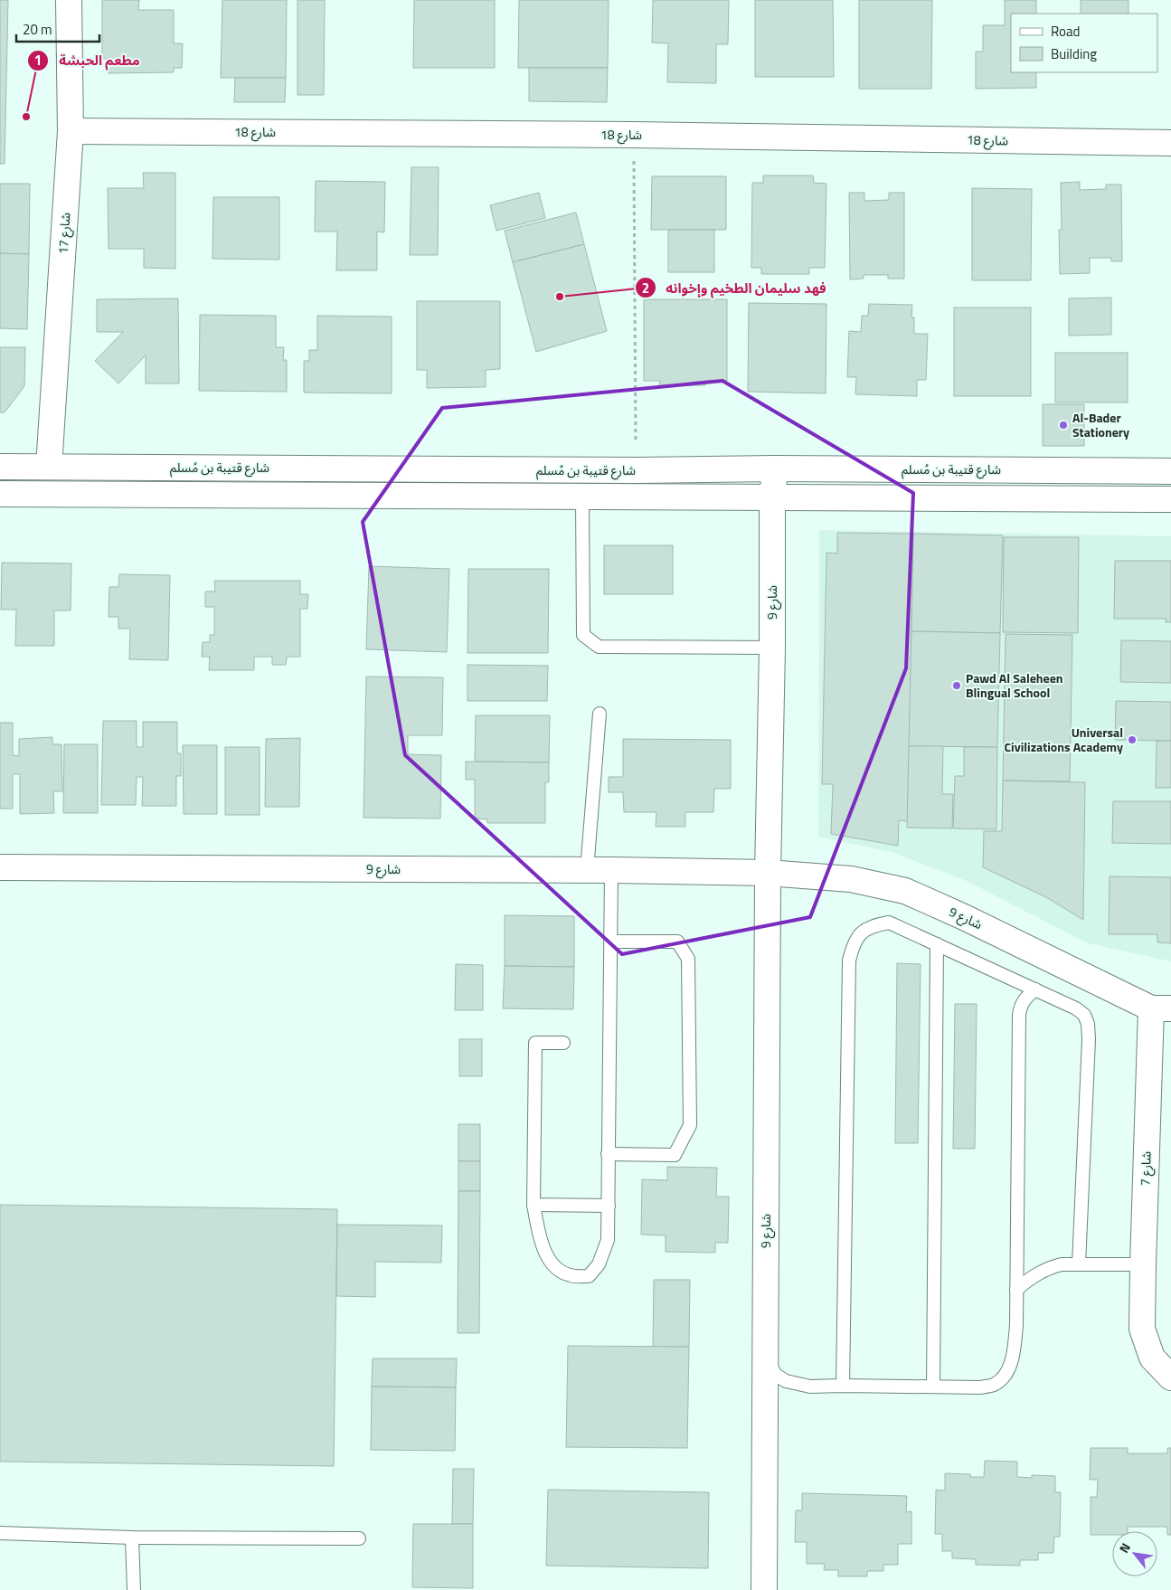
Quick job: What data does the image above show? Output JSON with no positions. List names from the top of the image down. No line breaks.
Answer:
{"streets":{"street":["شارع 18","شارع 17","شارع قتيبة بن مُسلم","شارع 9","شارع 7"]},"crossings":[["شارع 18","شارع 17"],["شارع 17","شارع قتيبة بن مُسلم"],["شارع قتيبة بن مُسلم","شارع 9"],["شارع 9","شارع 7"]],"places":["مطعم الحبشة","فهد سليمان الطخيم وإخوانه","Al-Bader Stationery","Pawd Al Saleheen Blingual School","Universal Civilizations Academy"],"legend":["Road","Building"],"scale_bar":"20 m","north":"top left"}
